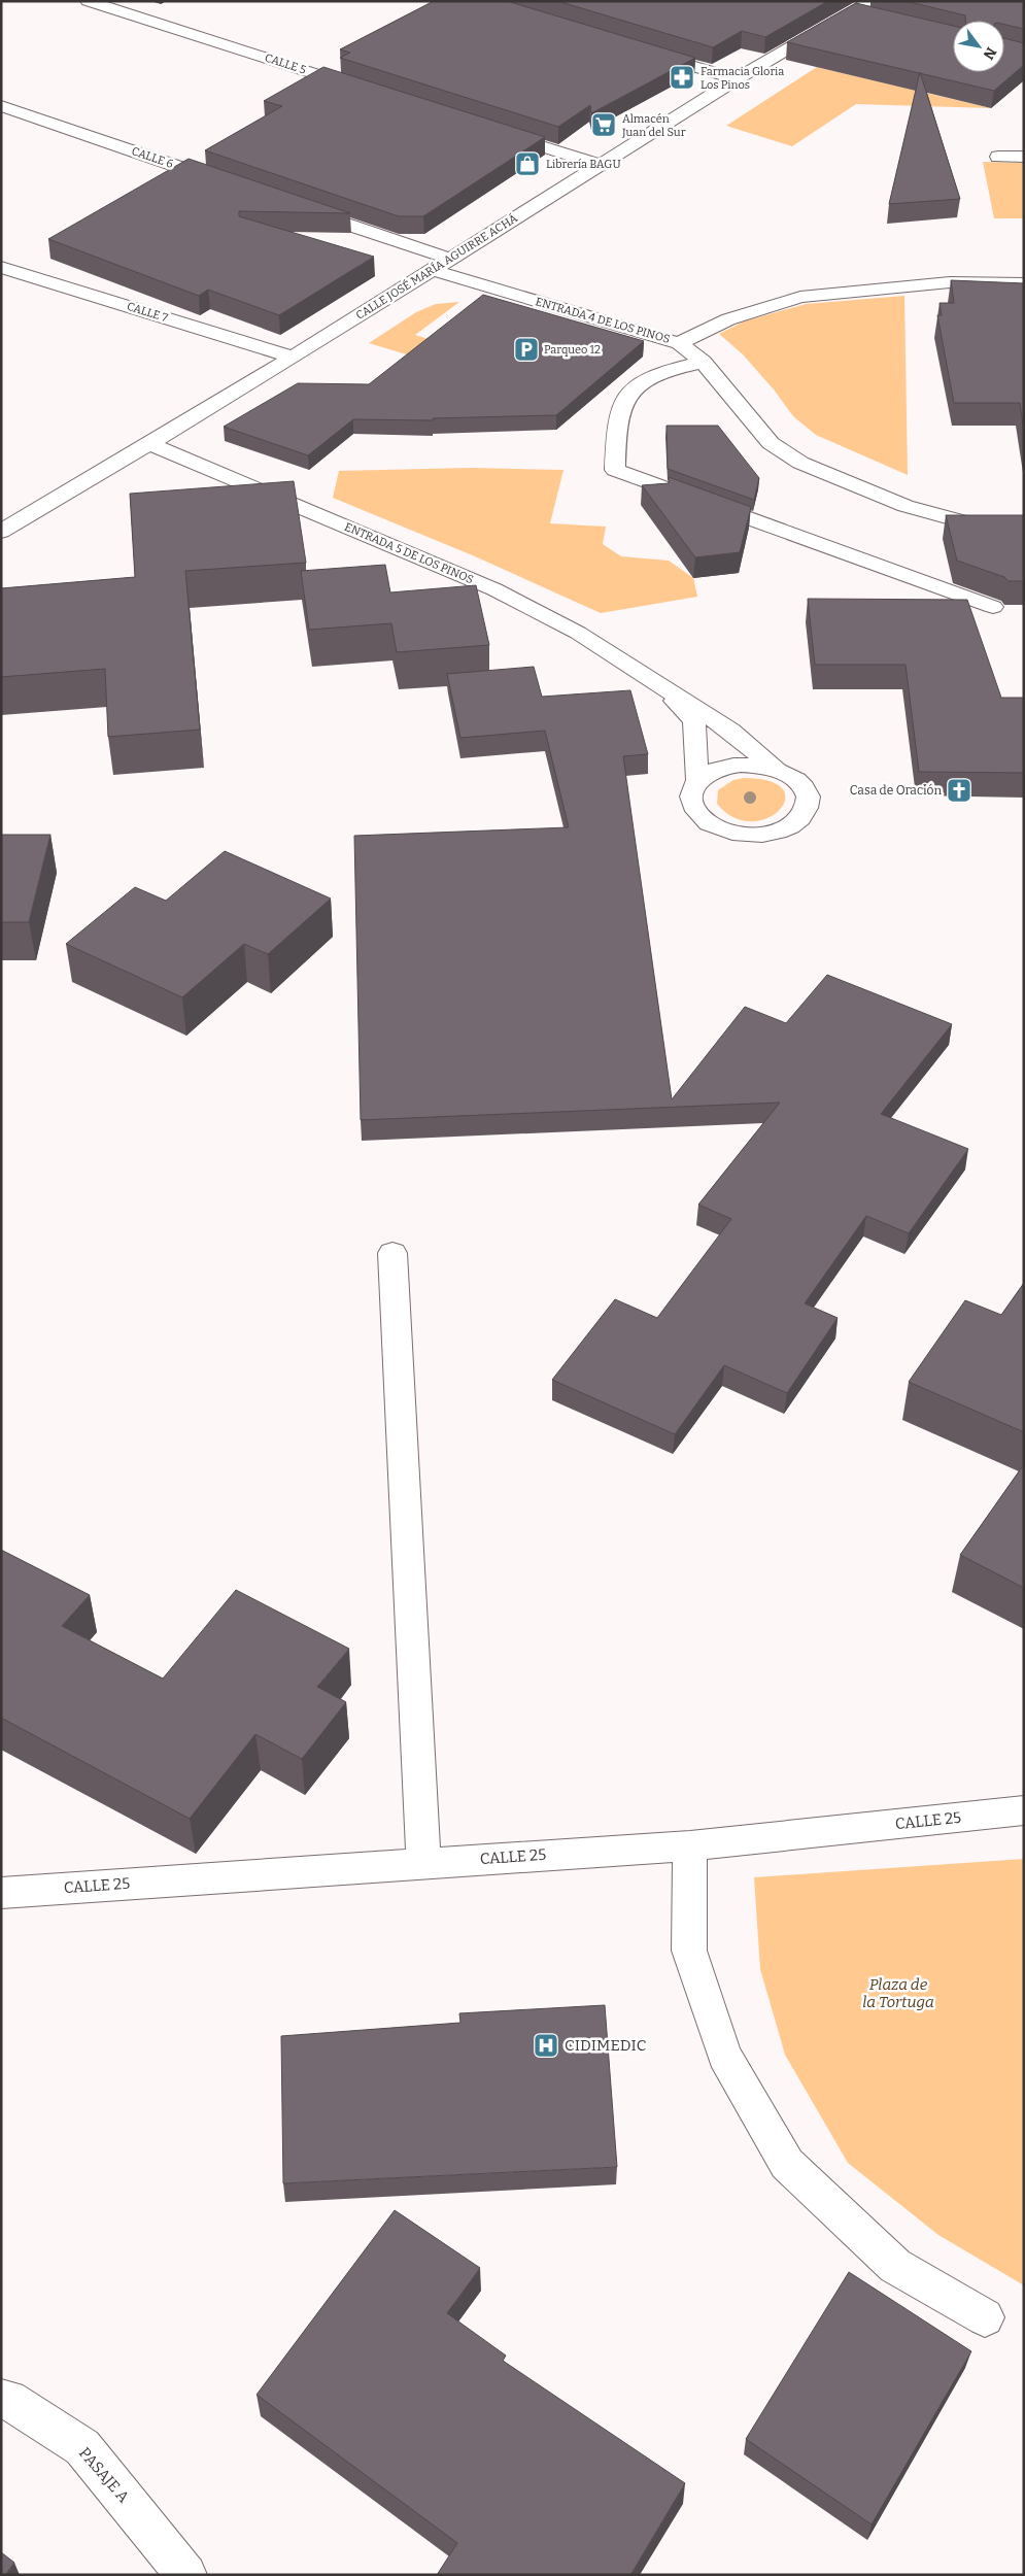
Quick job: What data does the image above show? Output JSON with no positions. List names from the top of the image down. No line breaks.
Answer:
{"streets":{"street":["CALLE 5","CALLE 6","CALLE JOSÉ MARÍA AGUIRRE ACHÁ","CALLE 7","ENTRADA 4 DE LOS PINOS","ENTRADA 5 DE LOS PINOS","CALLE 25","PASAJE A"]},"crossings":[["CALLE JOSÉ MARÍA AGUIRRE ACHÁ","CALLE 7"],["CALLE JOSÉ MARÍA AGUIRRE ACHÁ","ENTRADA 4 DE LOS PINOS"],["CALLE JOSÉ MARÍA AGUIRRE ACHÁ","ENTRADA 5 DE LOS PINOS"]],"parks":["Plaza de la Tortuga"],"places":{"pharmacy":["Farmacia Gloria Los Pinos"],"supermarket":["Almacén Juan del Sur"],"shop":["Librería BAGU"],"parking":["Parqueo 12"],"church":["Casa de Oración"],"hospital":["CIDIMEDIC"]},"north":"bottom right"}
